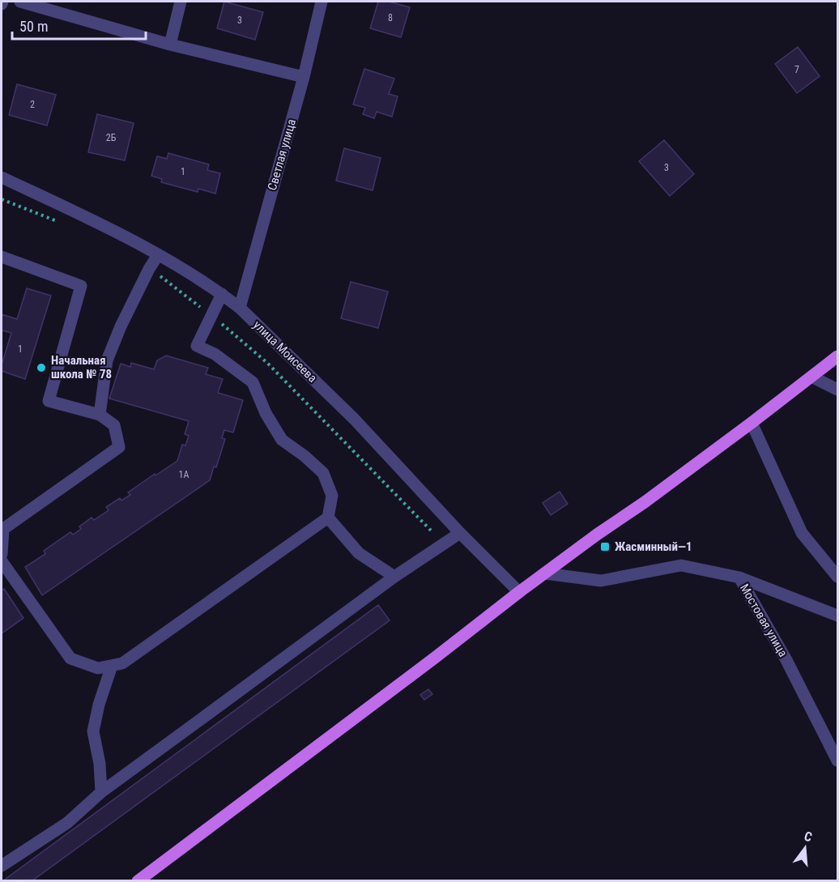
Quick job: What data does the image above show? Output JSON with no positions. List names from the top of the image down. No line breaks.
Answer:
{"streets":{"street":["Светлая улица","улица Моисеева","Мостовая улица"]},"crossings":[["Светлая улица","улица Моисеева"]],"places":{"other":["Начальная школа № 78"],"transit":["Жасминный—1"]},"house_numbers":["8","3","7","2","2Б","3","1","1","1А"],"scale_bar":"50 m","north":"top"}
